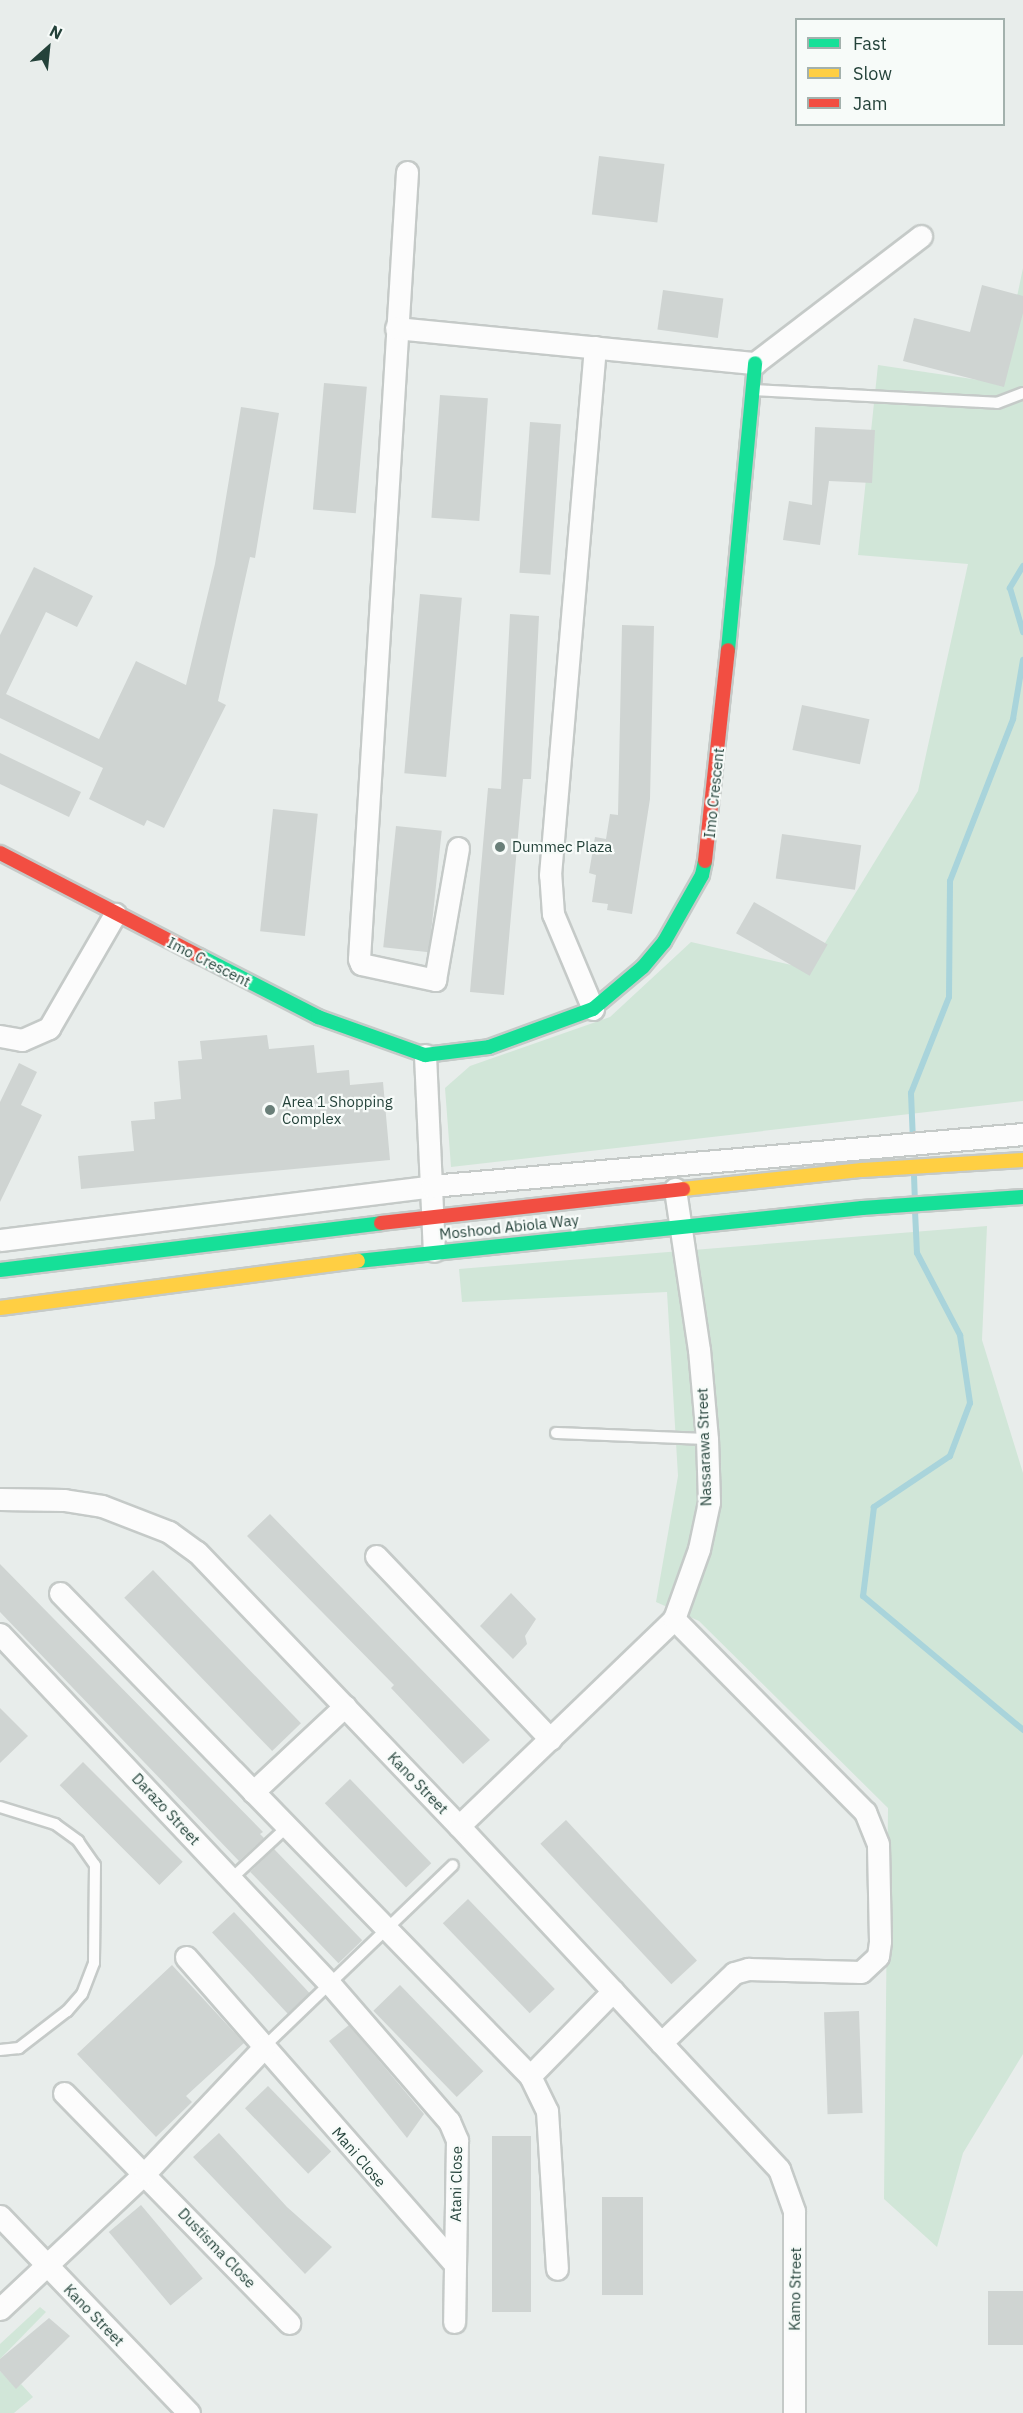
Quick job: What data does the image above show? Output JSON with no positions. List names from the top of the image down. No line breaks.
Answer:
{"streets":{"main road":["Imo Crescent","Moshood Abiola Way"],"street":["Nassarawa Street","Kano Street","Darazo Street","Mani Close","Atani Close","Dustisma Close","Kamo Street"]},"crossings":[["Moshood Abiola Way","Nassarawa Street"],["Nassarawa Street","Kano Street"],["Kano Street","Kamo Street"],["Darazo Street","Atani Close"],["Mani Close","Atani Close"]],"places":["Dummec Plaza","Area 1 Shopping Complex"],"legend":["Fast","Slow","Jam"],"north":"top right"}
